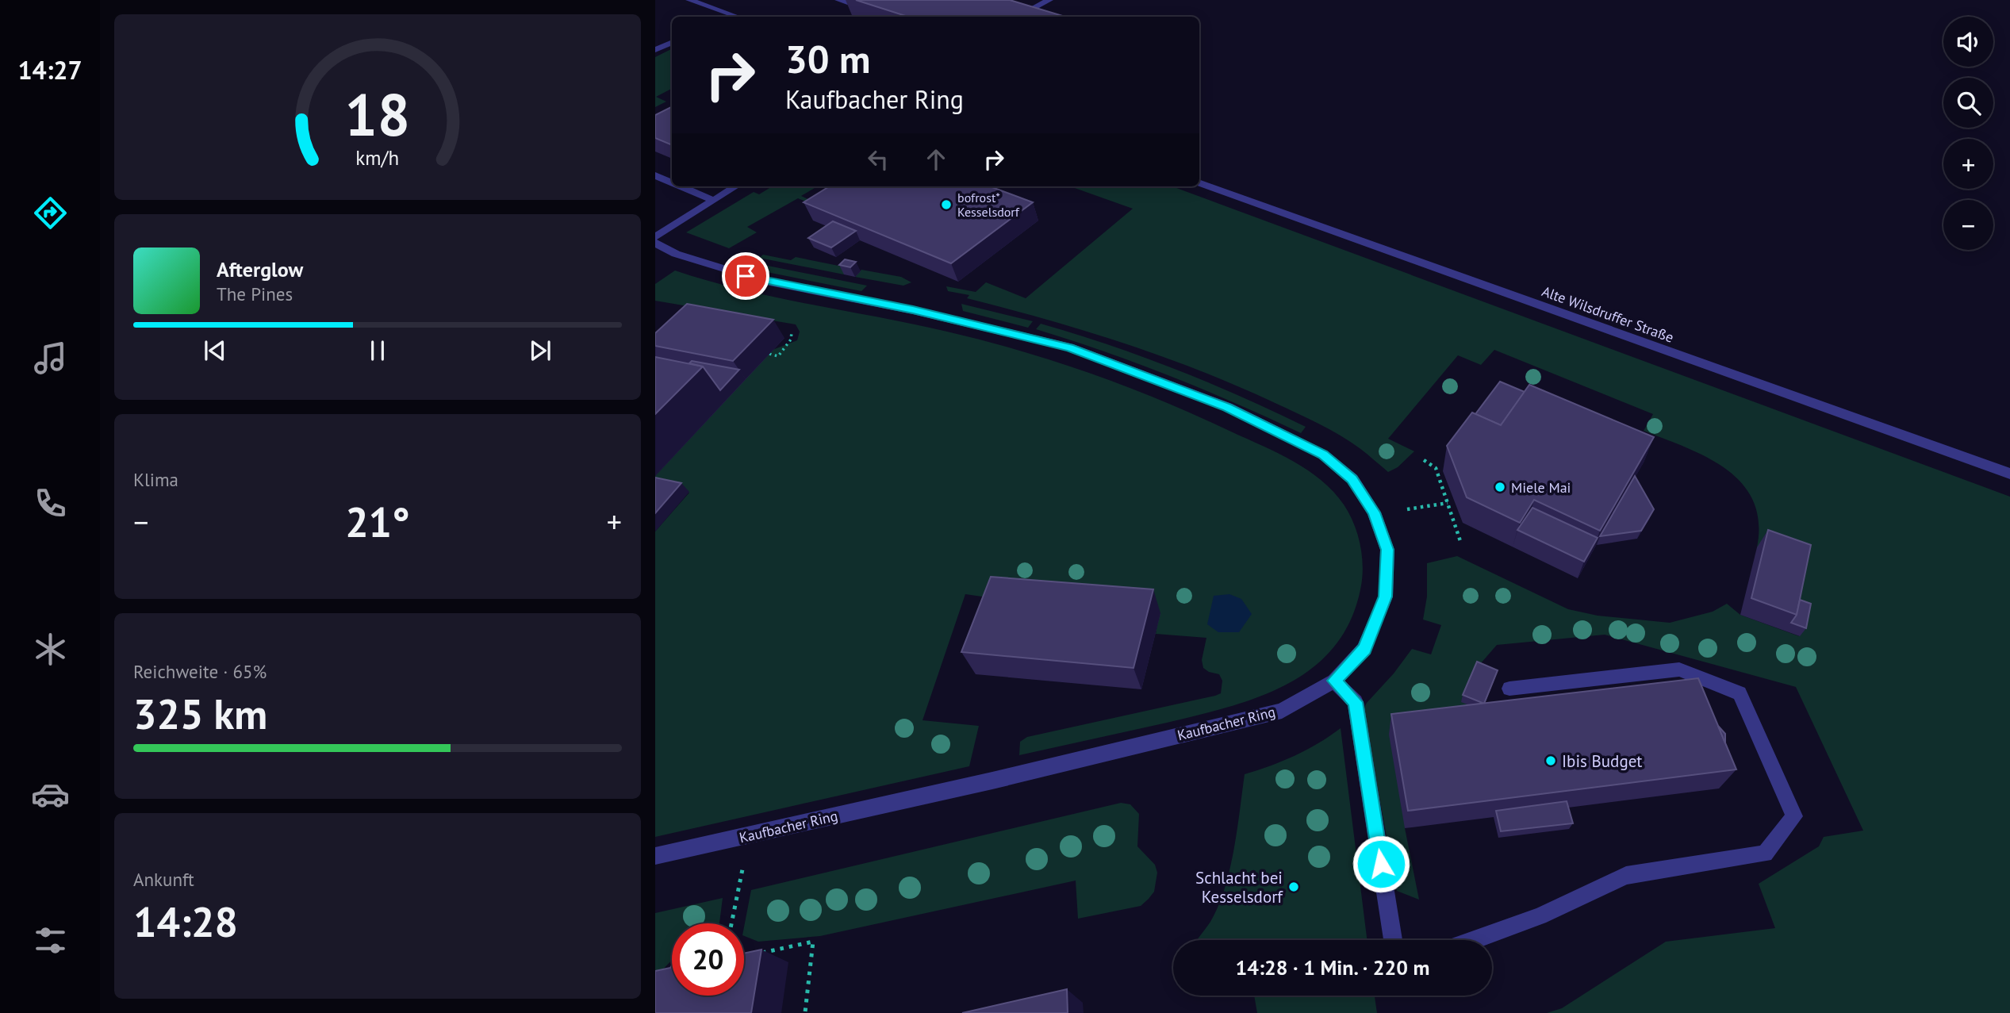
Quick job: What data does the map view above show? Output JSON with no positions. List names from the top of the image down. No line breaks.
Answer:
{"streets":{"street":["Alte Wilsdruffer Straße","Kaufbacher Ring"]},"places":["bofrost* Kesselsdorf","Miele Mai","Ibis Budget","Schlacht bei Kesselsdorf"],"page":{"tabs":"14:27","map_buttons":["+","−"],"turn":["30 m","Kaufbacher Ring"],"song":["Afterglow","The Pines"],"tile":["Klima",["Reichweite · 65%","325 km"],["Ankunft","14:28"]],"heat":["−","21°","+"],"limit":"20","trip":"14:28 · 1 Min. · 220 m","gauge":["18","km/h"]}}
